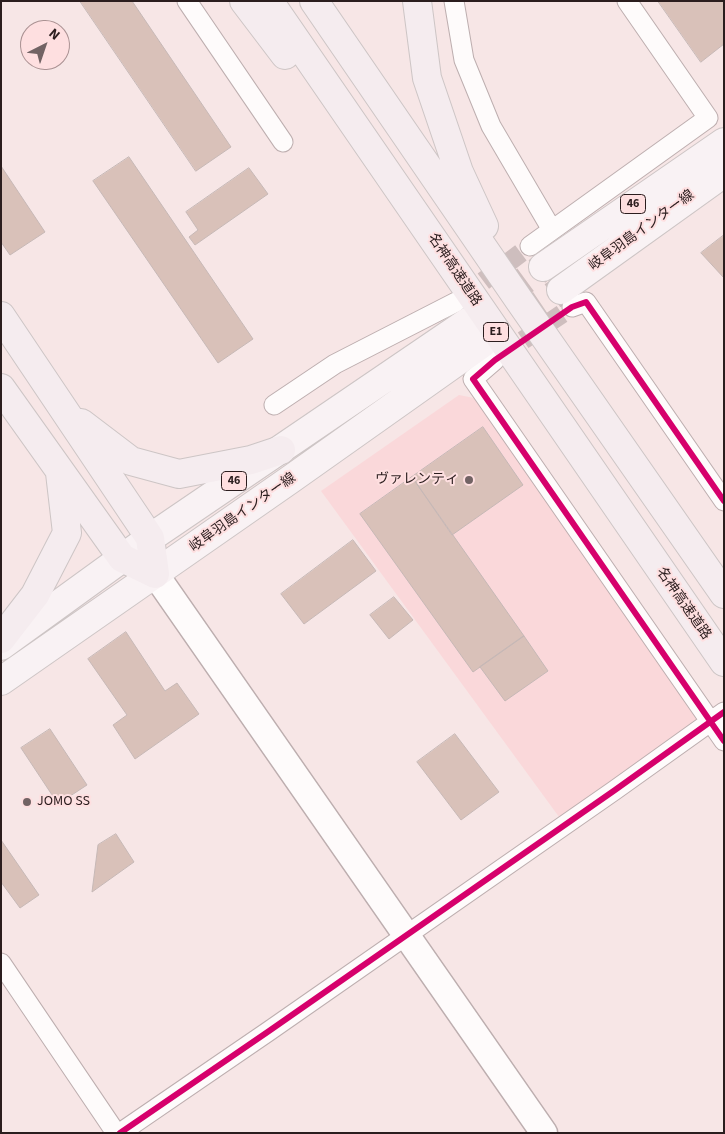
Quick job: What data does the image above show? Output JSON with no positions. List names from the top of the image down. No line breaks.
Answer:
{"streets":{"highway":["名神高速道路","E1"],"main road":["46","岐阜羽島インター線"]},"crossings":[["46","岐阜羽島インター線"],["46","名神高速道路"],["岐阜羽島インター線","名神高速道路"]],"places":["ヴァレンティ","JOMO SS"],"north":"top right"}
